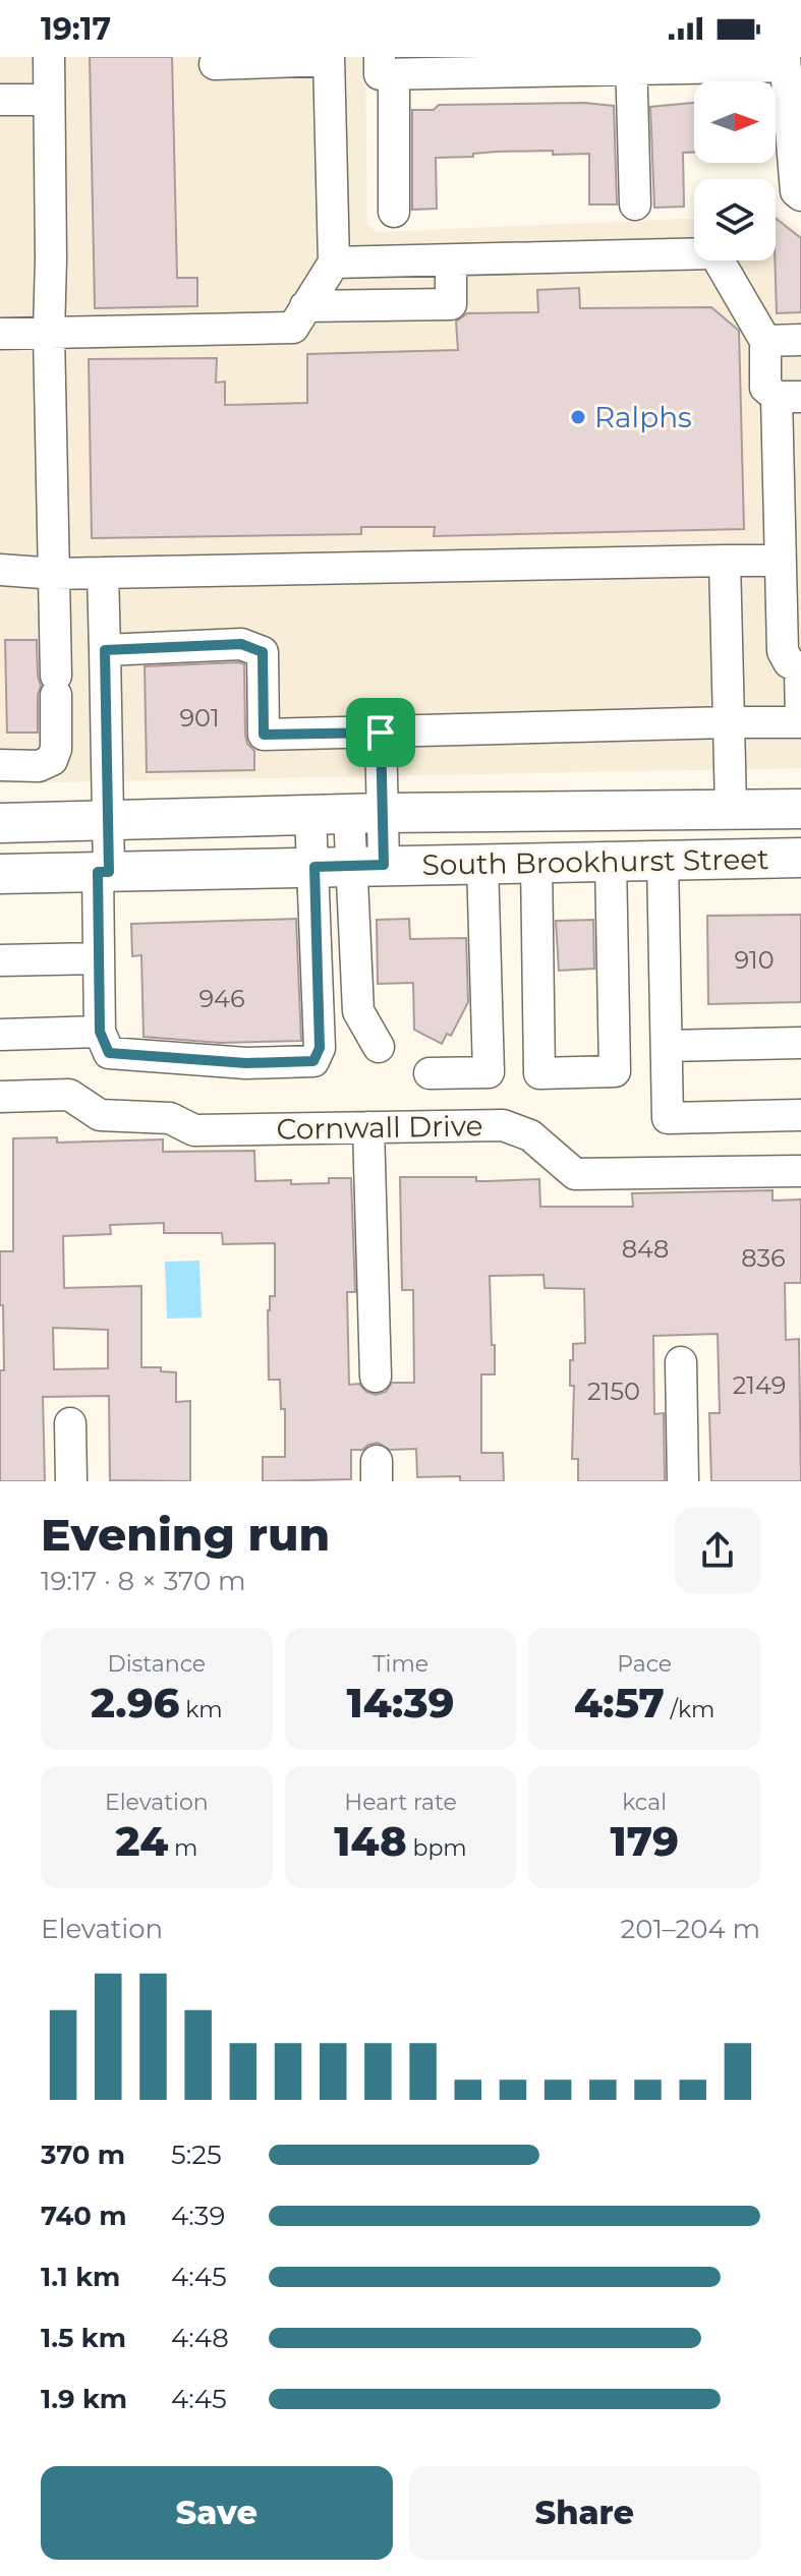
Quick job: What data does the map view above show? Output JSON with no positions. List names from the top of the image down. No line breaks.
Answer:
{"streets":{"main road":["South Brookhurst Street"],"street":["Cornwall Drive"]},"places":["Ralphs"],"house_numbers":["901","910","946","848","836","2149","2150"],"north":"right","page":{"status":"19:17","heading":["Evening run","19:17 · 8 × 370 m"],"stats":[["Distance","2.96 km"],["Time","14:39"],["Pace","4:57 /km"],["Elevation","24 m"],["Heart rate","148 bpm"],["kcal","179"]],"chart":["Elevation","201–204 m"],"list":[{"name":"370 m","note":"5:25"},{"name":"740 m","note":"4:39"},{"name":"1.1 km","note":"4:45"},{"name":"1.5 km","note":"4:48"},{"name":"1.9 km","note":"4:45"}],"buttons":["Save","Share"]}}
